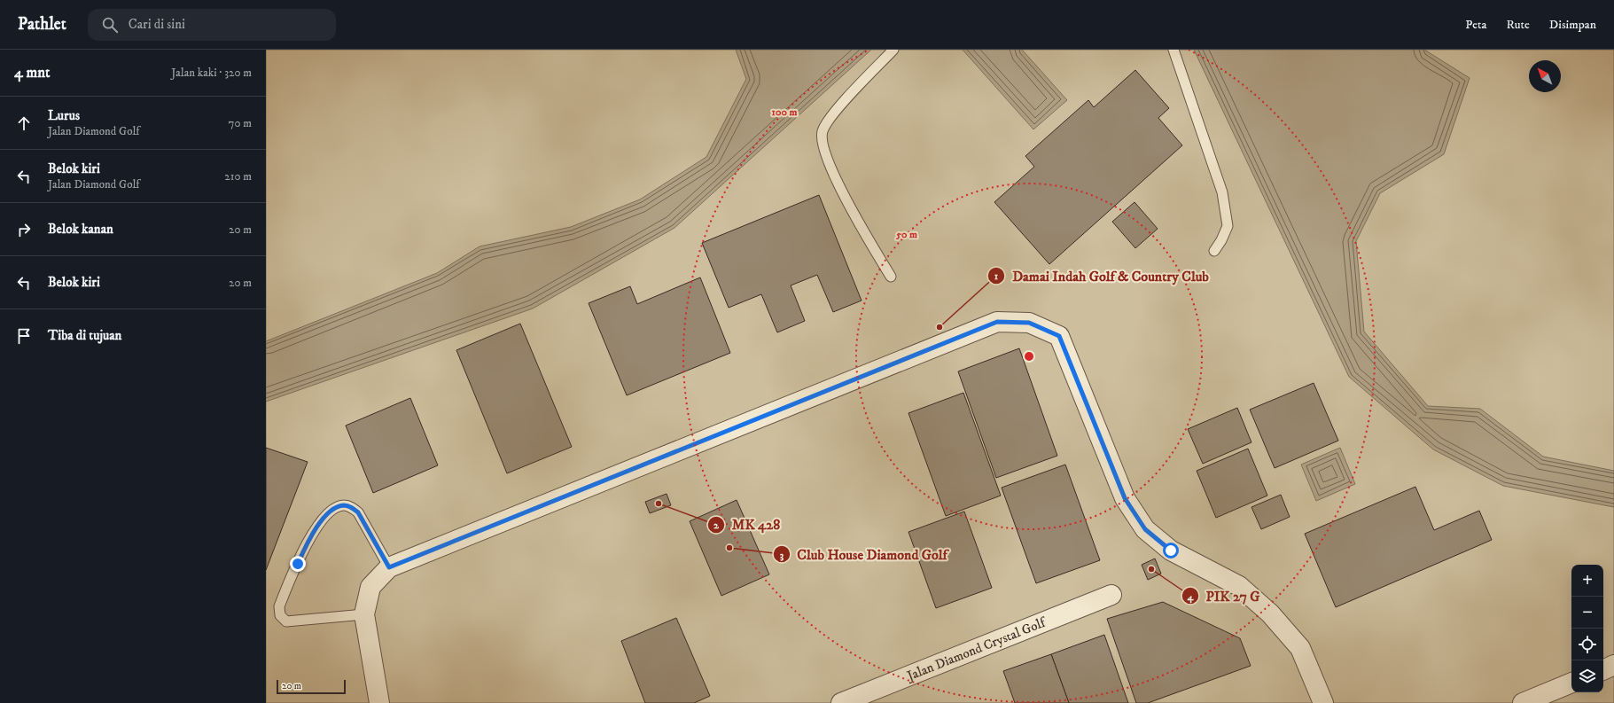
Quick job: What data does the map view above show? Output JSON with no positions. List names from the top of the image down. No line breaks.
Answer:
{"streets":{"street":["Jalan Diamond Crystal Golf"]},"places":["Damai Indah Golf & Country Club","MK 428","Club House Diamond Golf","PIK 27 G"],"scale_bar":"20 m","north":"top left","page":{"header":"Pathlet","search":"Cari di sini","nav":["Peta","Rute","Disimpan"],"heading":["4 mnt","Jalan kaki · 320 m"],"list":[["Lurus","Jalan Diamond Golf","70 m"],["Belok kiri","Jalan Diamond Golf","210 m"],["Belok kanan","20 m"],["Belok kiri","20 m"],"Tiba di tujuan"],"map_buttons":["+","−"],"scale":"20 m"},"rings":["100 m","50 m"]}
